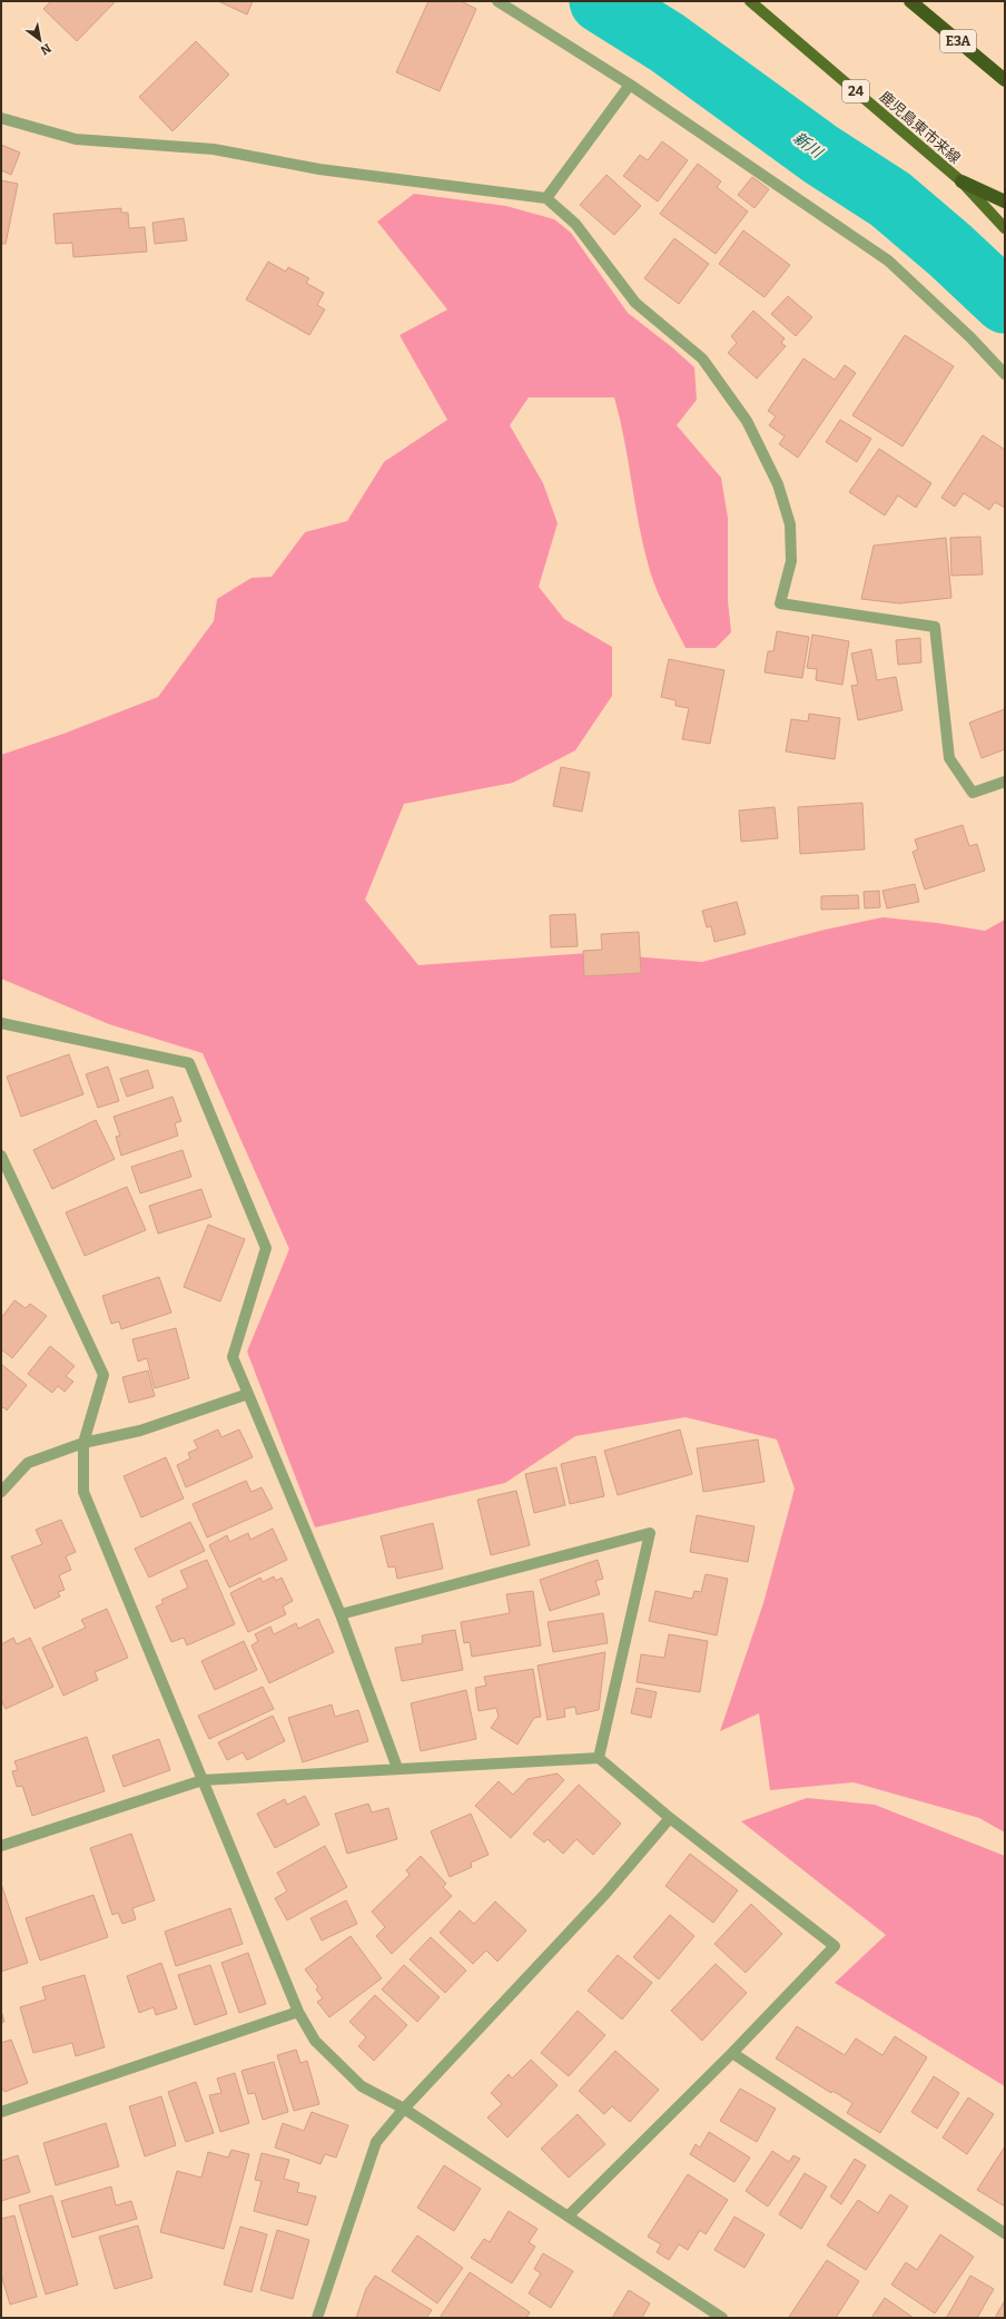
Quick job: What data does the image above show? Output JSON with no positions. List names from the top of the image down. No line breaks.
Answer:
{"streets":{"highway":["E3A"],"main road":["24","鹿児島東市来線"]},"water":["新川"],"north":"bottom right"}
